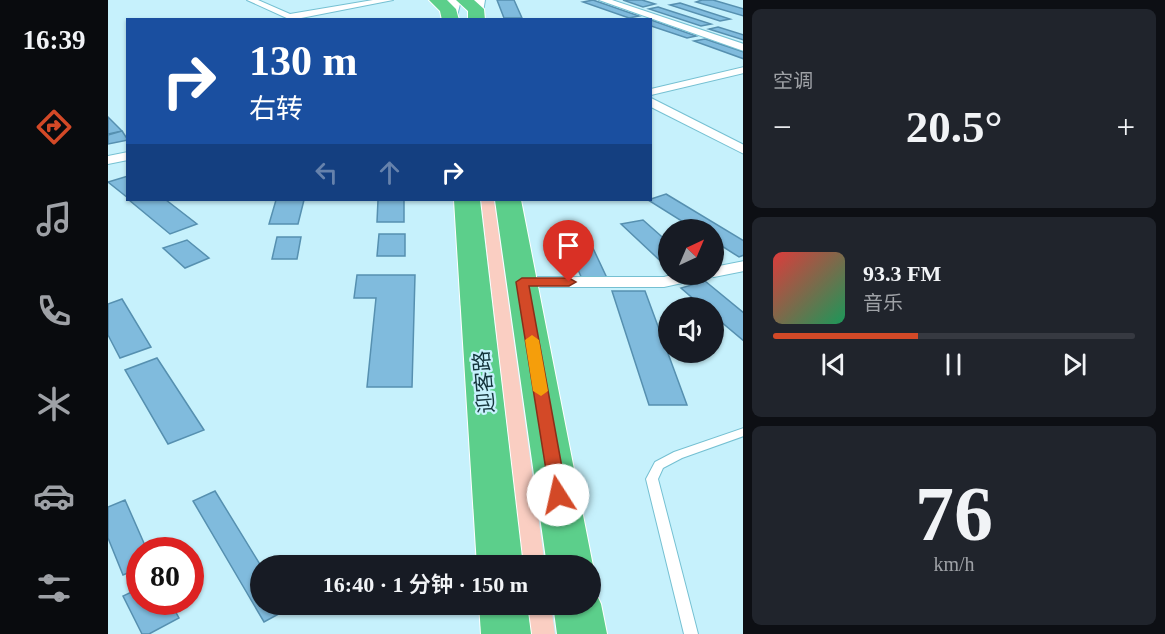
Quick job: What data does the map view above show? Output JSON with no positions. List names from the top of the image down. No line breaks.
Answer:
{"streets":{"highway":["迎客路"]},"north":"top right","page":{"tabs":"16:39","tile":["空调",["76","km/h"]],"turn":["130 m","右转"],"heat":["−","20.5°","+"],"song":["93.3 FM","音乐"],"limit":"80","trip":"16:40 · 1 分钟 · 150 m"}}
